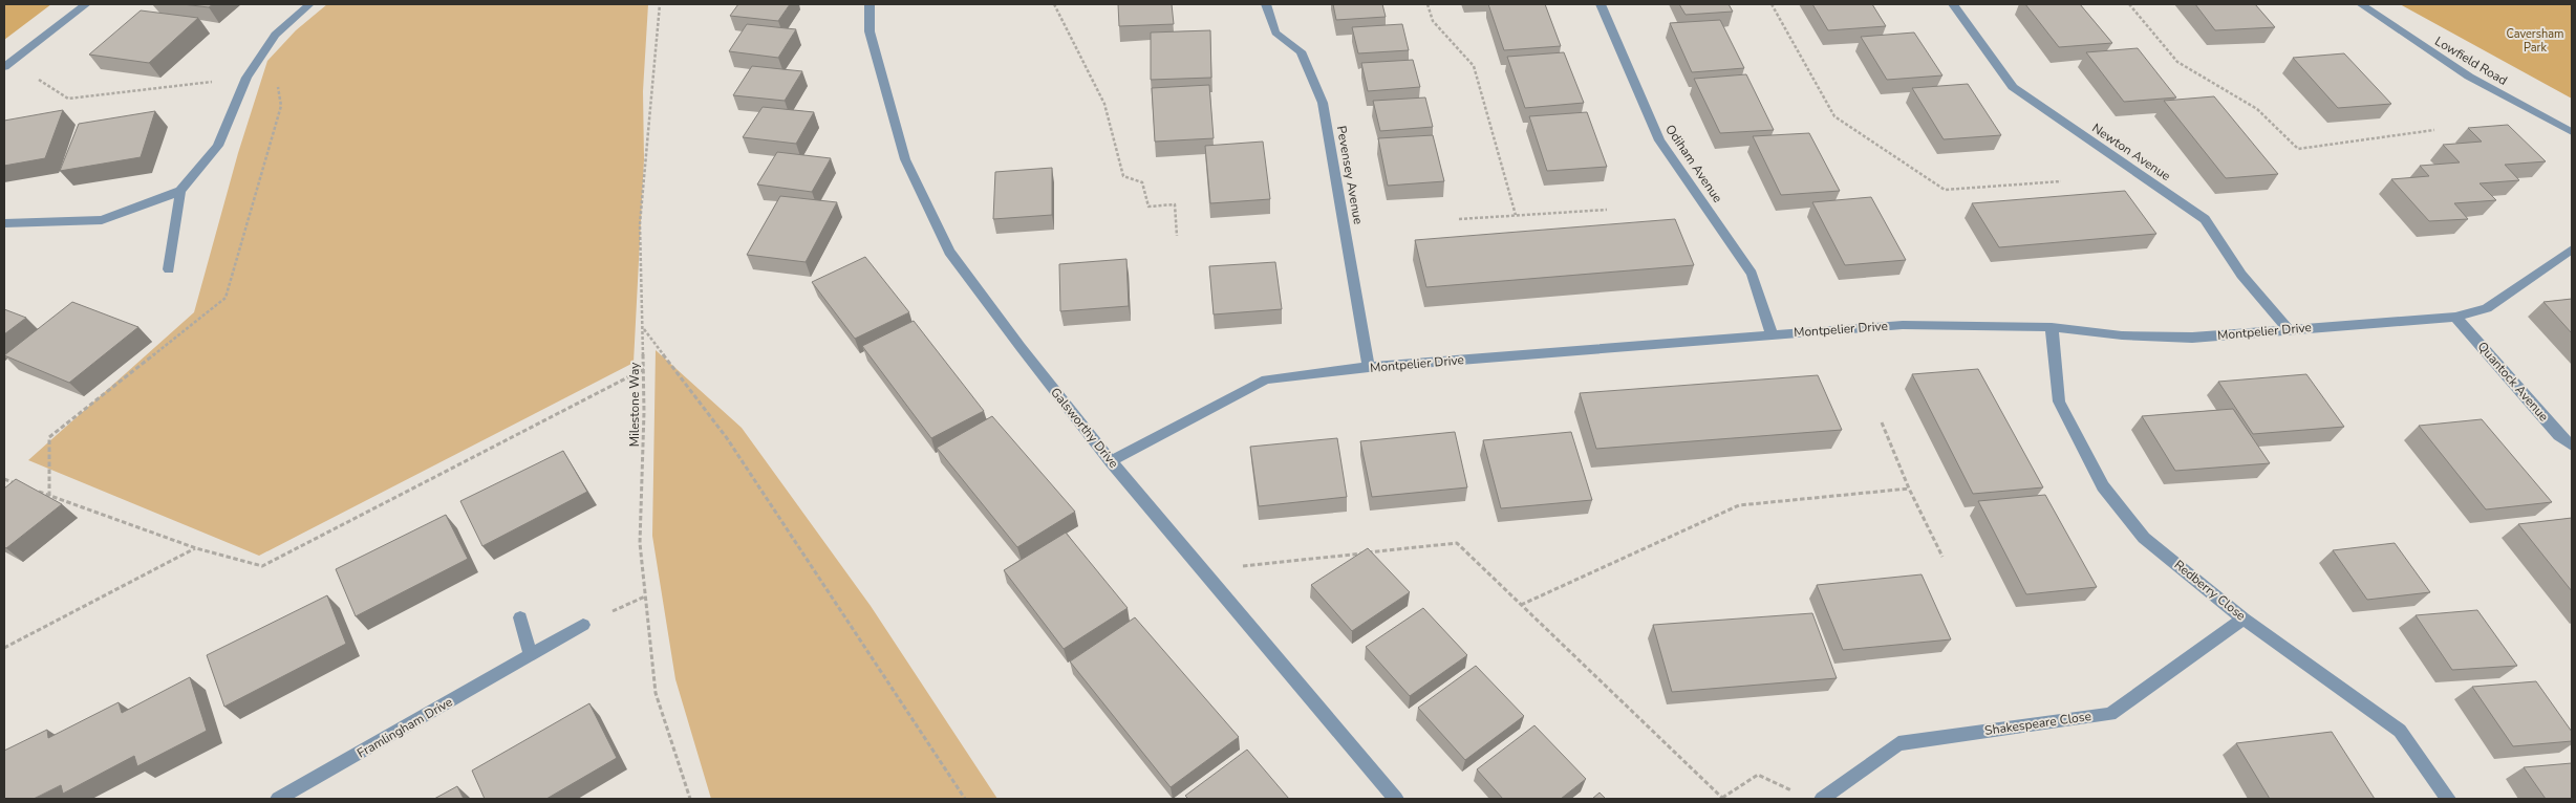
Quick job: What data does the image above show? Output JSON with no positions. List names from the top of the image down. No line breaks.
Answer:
{"streets":{"street":["Lowfield Road","Newton Avenue","Odiham Avenue","Pevensey Avenue","Montpelier Drive","Quantock Avenue","Galsworthy Drive","Redberry Close","Shakespeare Close","Framlingham Drive"],"path":["Milestone Way"]},"crossings":[["Newton Avenue","Montpelier Drive"],["Odiham Avenue","Montpelier Drive"],["Pevensey Avenue","Montpelier Drive"],["Montpelier Drive","Quantock Avenue"],["Montpelier Drive","Galsworthy Drive"],["Montpelier Drive","Redberry Close"],["Redberry Close","Shakespeare Close"]],"parks":["Caversham Park"]}
